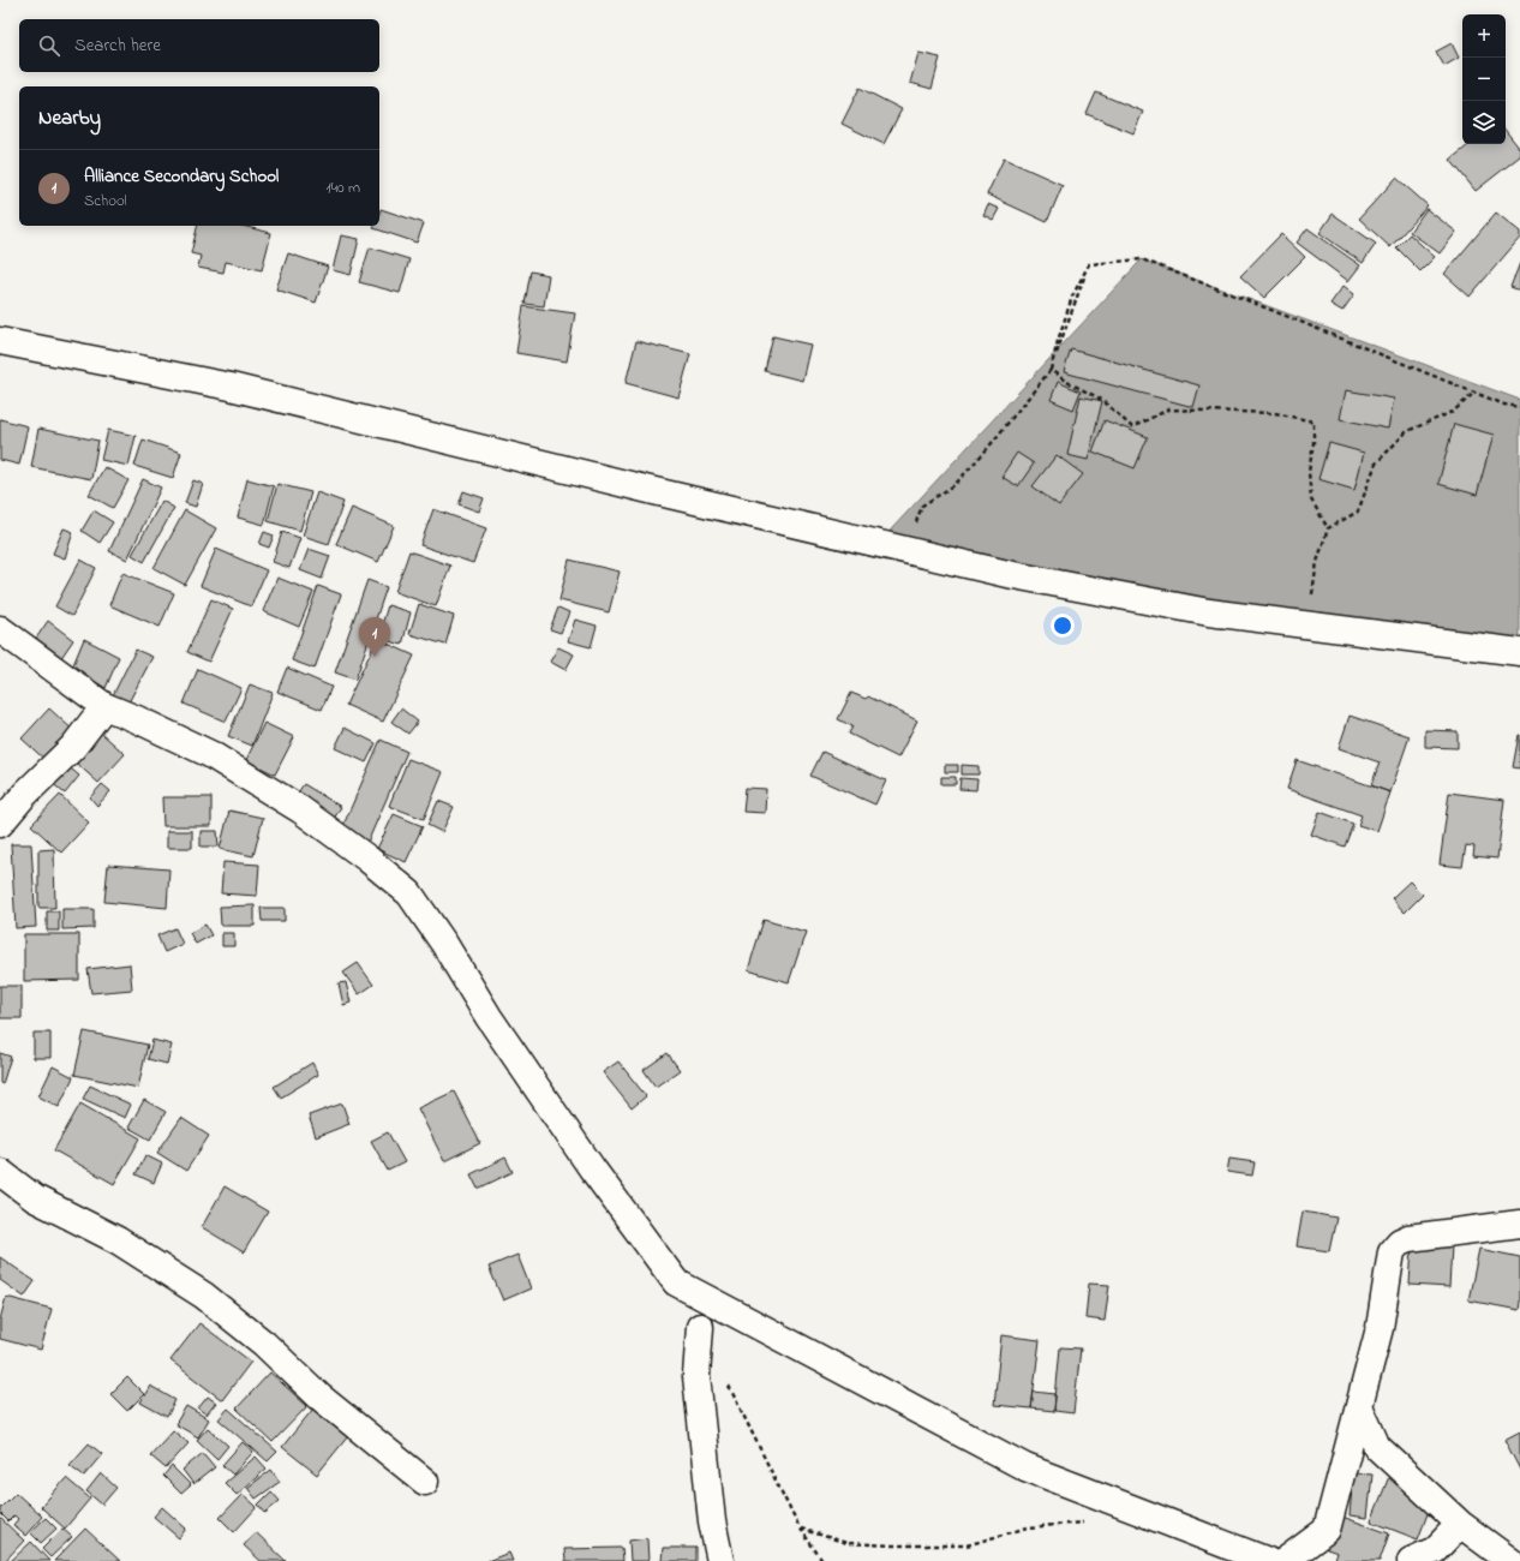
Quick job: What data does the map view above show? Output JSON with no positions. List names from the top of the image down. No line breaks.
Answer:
{"page":{"map_buttons":["+","−"],"search":"Search here","heading":"Nearby","list":[{"mark":"1","name":"Alliance Secondary School","note":"School","value":"140 m"}],"pins":"1"}}
